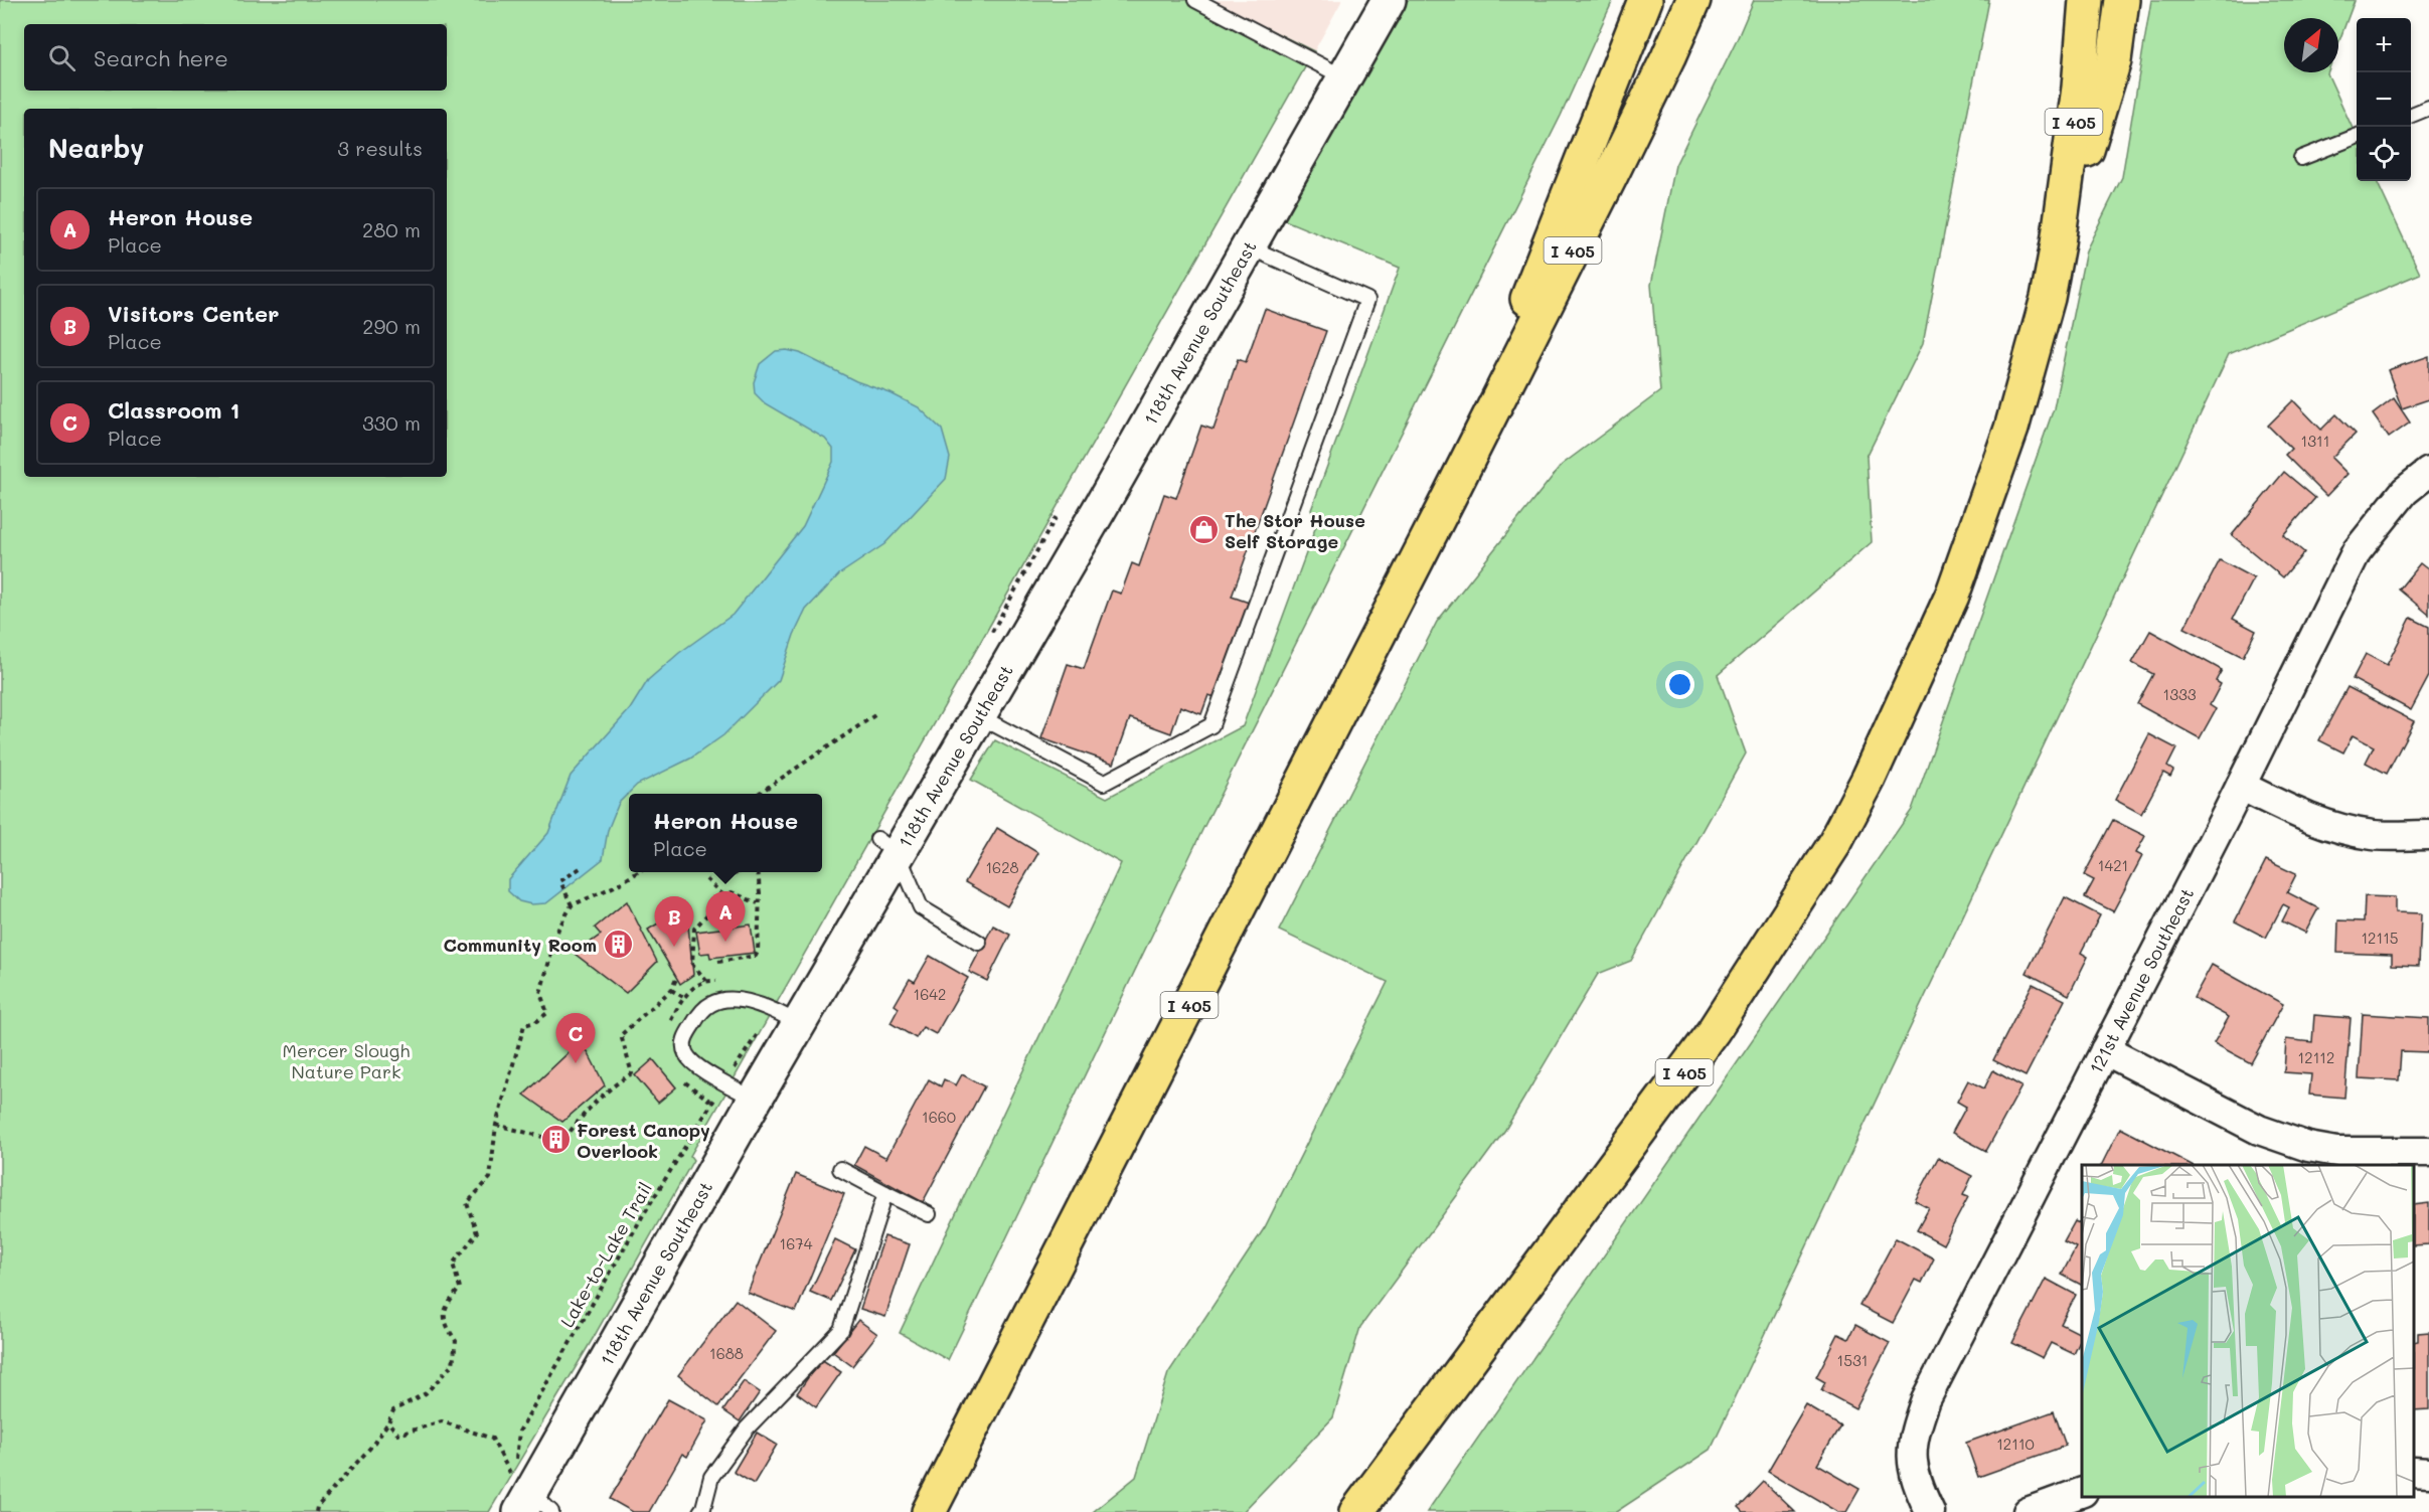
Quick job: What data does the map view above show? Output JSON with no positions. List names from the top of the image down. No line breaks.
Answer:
{"streets":{"highway":["I 405"],"street":["118th Avenue Southeast","121st Avenue Southeast"],"path":["Lake-to-Lake Trail"]},"crossings":[["118th Avenue Southeast","Lake-to-Lake Trail"]],"parks":["Mercer Slough Nature Park"],"places":{"shop":["The Stor House Self Storage"],"building":["Community Room","Forest Canopy Overlook"]},"house_numbers":["1311","1333","1421","1628","12115","1642","12112","1660","1674","1688","1531","12110"],"north":"top right","page":{"map_buttons":["+","−"],"search":"Search here","heading":["Nearby","3 results"],"list":[{"mark":"A","name":"Heron House","note":"Place","value":"280 m"},{"mark":"B","name":"Visitors Center","note":"Place","value":"290 m"},{"mark":"C","name":"Classroom 1","note":"Place","value":"330 m"}],"popup":["Heron House","Place"],"pins":["A","B","C"]}}
